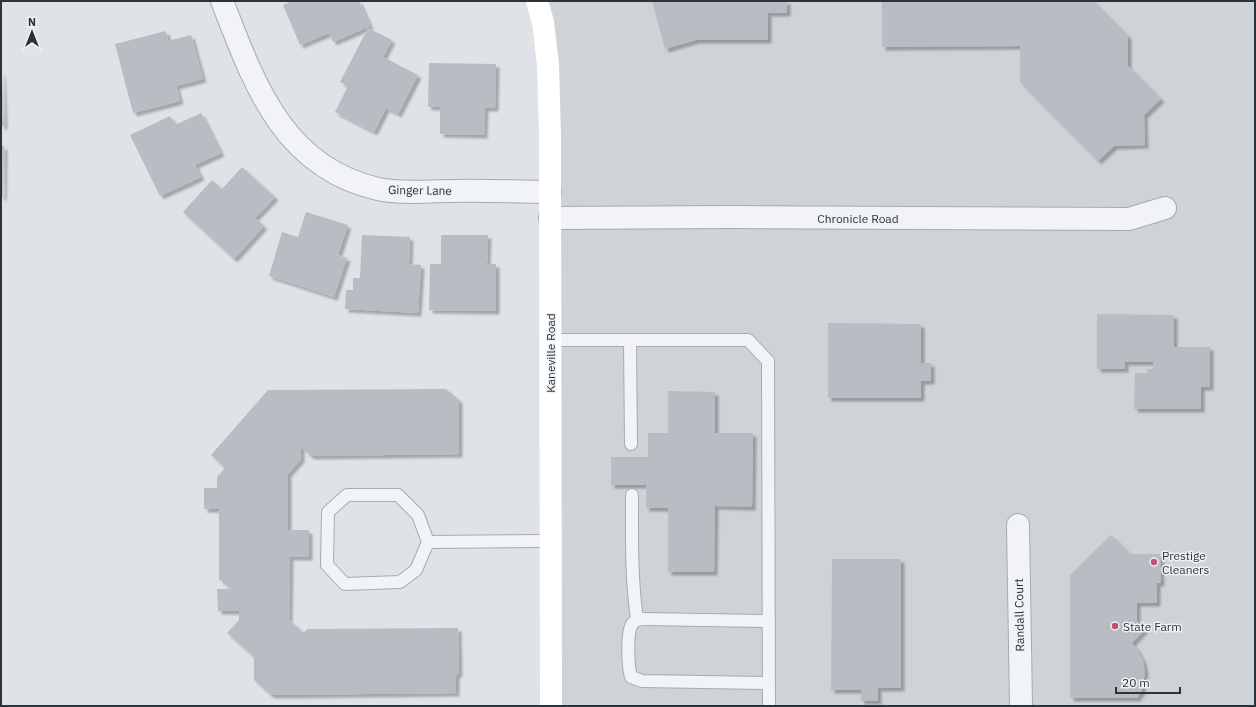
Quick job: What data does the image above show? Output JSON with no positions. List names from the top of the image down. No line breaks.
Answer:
{"streets":{"main road":["Kaneville Road"],"street":["Ginger Lane","Chronicle Road","Randall Court"]},"crossings":[["Ginger Lane","Kaneville Road"],["Chronicle Road","Kaneville Road"]],"places":["Prestige Cleaners","State Farm"],"scale_bar":"20 m","north":"top"}
